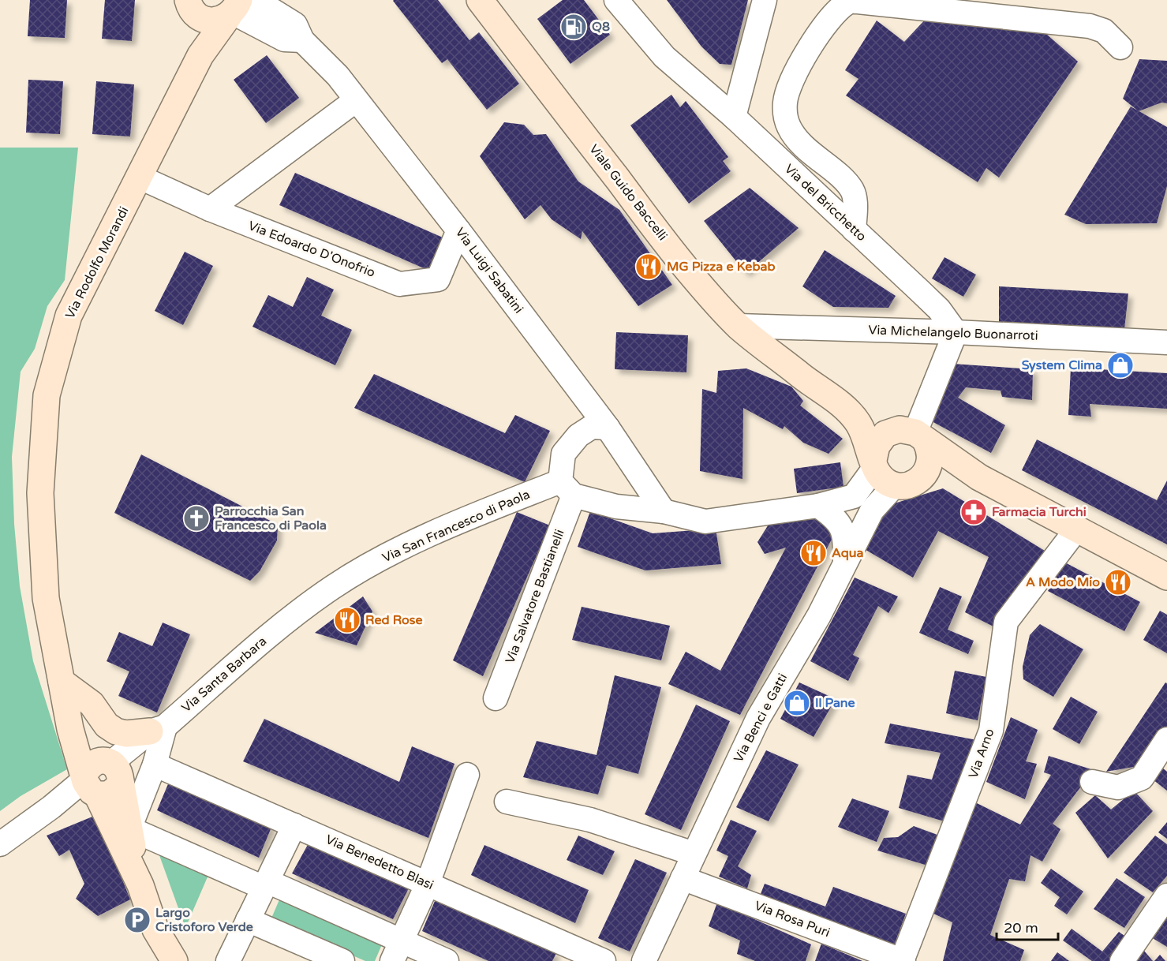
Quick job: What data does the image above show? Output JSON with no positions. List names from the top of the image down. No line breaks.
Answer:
{"streets":{"street":["Viale Guido Baccelli","Via del Bricchetto","Via Edoardo D'Onofrio","Via Rodolfo Morandi","Via Luigi Sabatini","Via Michelangelo Buonarroti","Via San Francesco di Paola","Via Salvatore Bastianelli","Via Santa Barbara","Via Benci e Gatti","Via Arno","Via Benedetto Blasi","Via Rosa Puri"]},"crossings":[["Viale Guido Baccelli","Via Michelangelo Buonarroti"],["Viale Guido Baccelli","Via Benci e Gatti"],["Viale Guido Baccelli","Via Arno"],["Via del Bricchetto","Via Michelangelo Buonarroti"],["Via Edoardo D'Onofrio","Via Rodolfo Morandi"],["Via Edoardo D'Onofrio","Via Luigi Sabatini"],["Via San Francesco di Paola","Via Salvatore Bastianelli"],["Via San Francesco di Paola","Via Santa Barbara"],["Via Benci e Gatti","Via Rosa Puri"],["Via Arno","Via Rosa Puri"]],"places":{"fuel station":["Q8"],"restaurant":["MG Pizza e Kebab","Aqua","A Modo Mio","Red Rose"],"shop":["System Clima","Il Pane"],"pharmacy":["Farmacia Turchi"],"church":["Parrocchia San Francesco di Paola"],"parking":["Largo Cristoforo Verde"]},"scale_bar":"20 m"}
